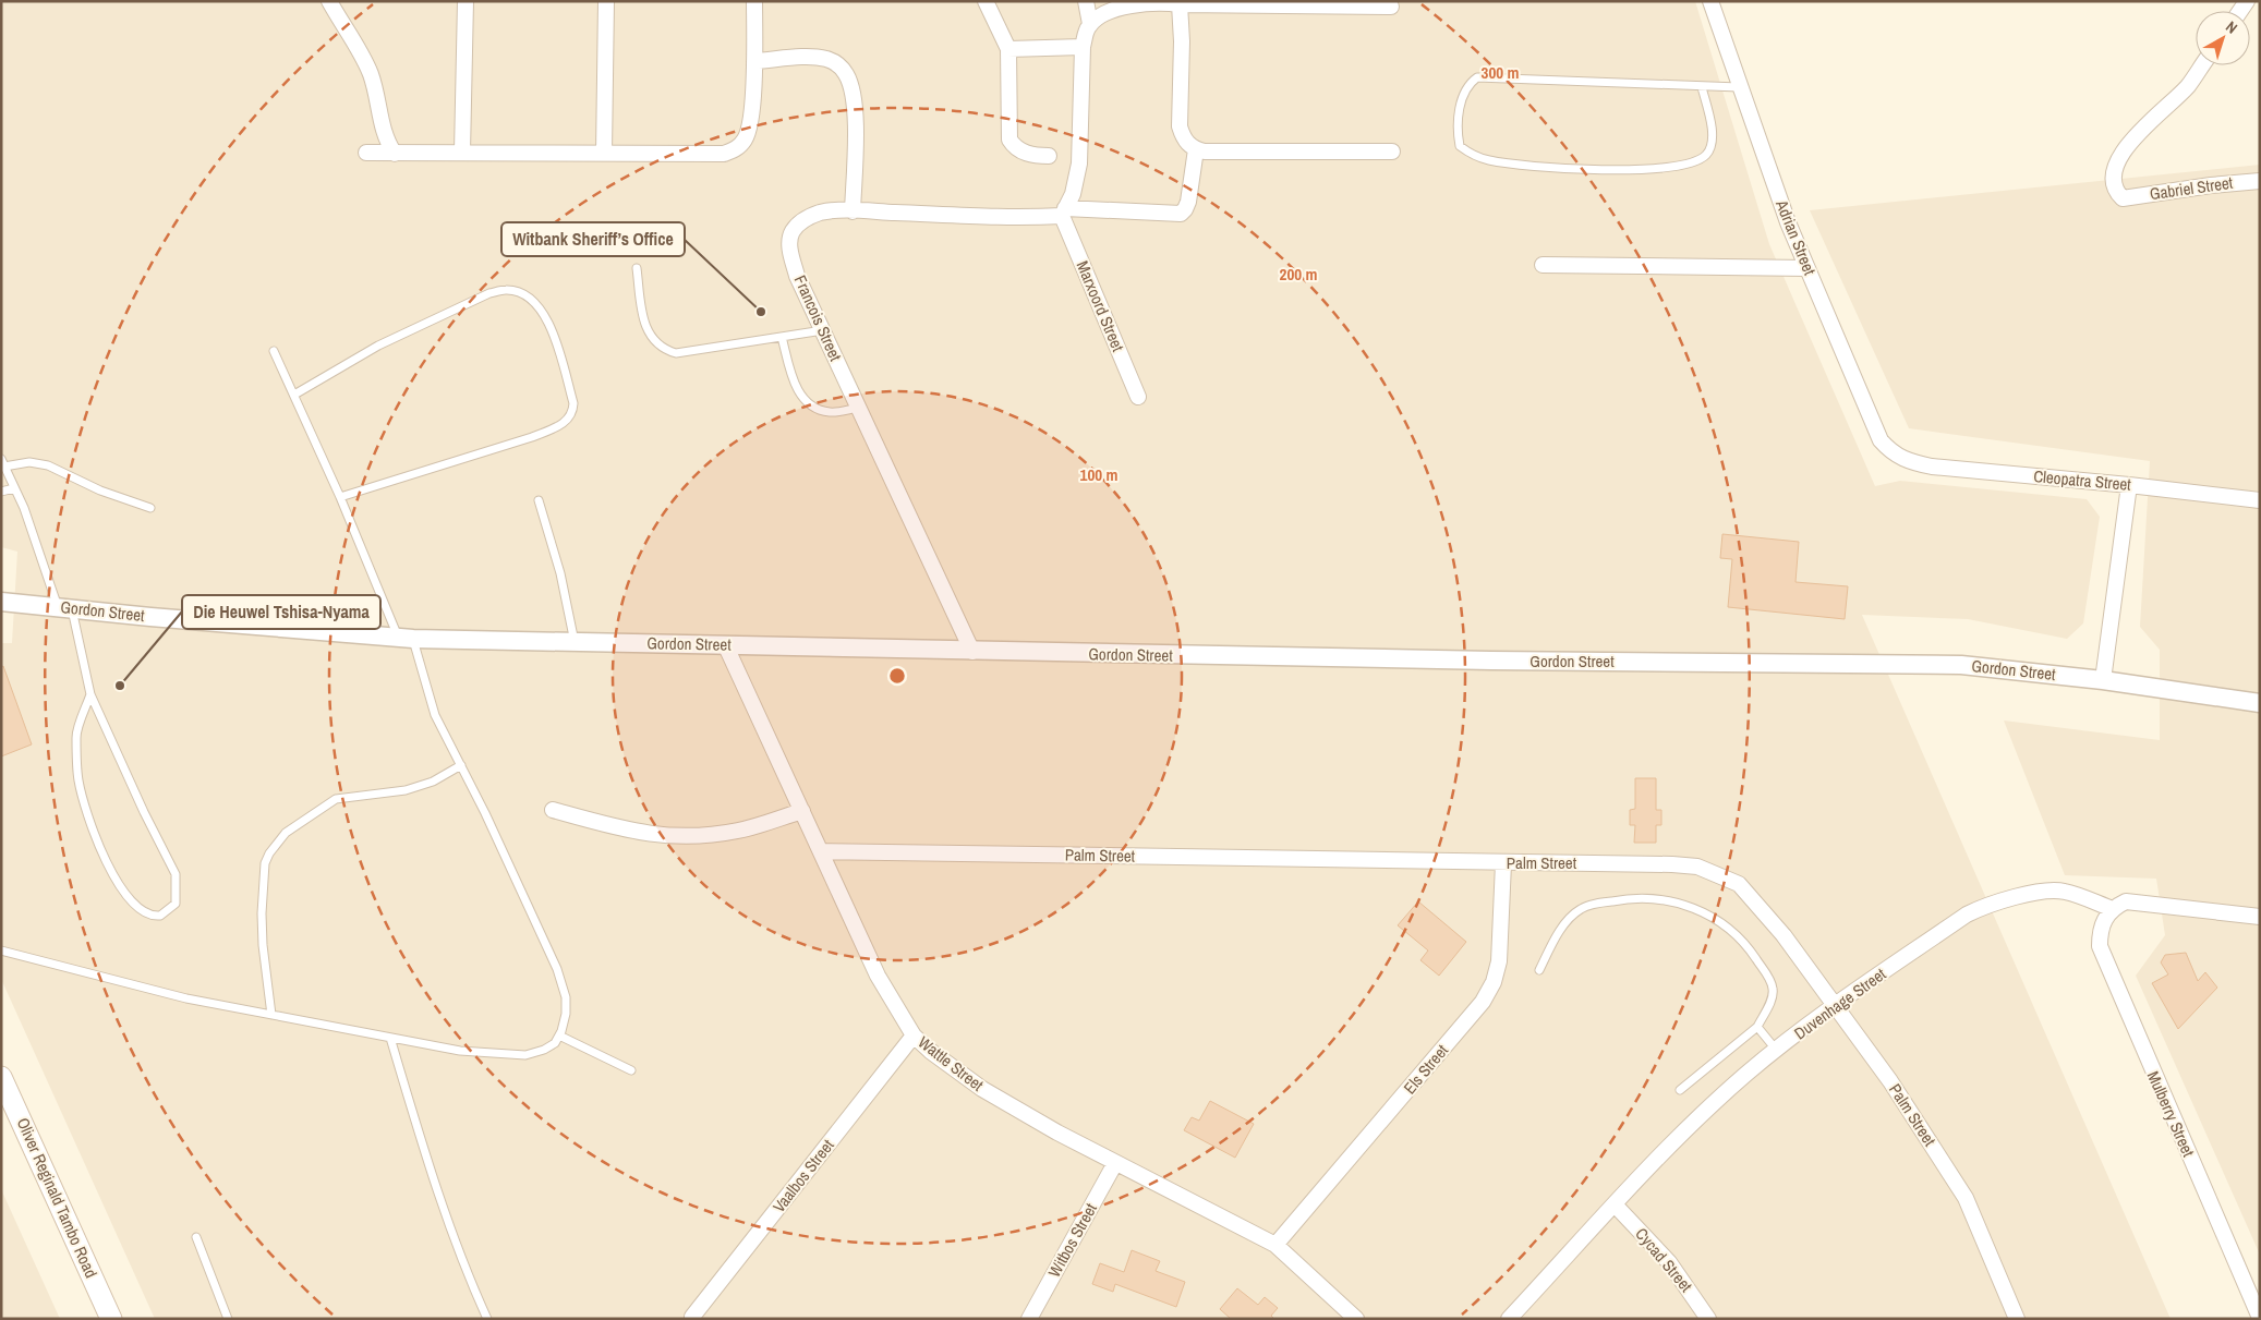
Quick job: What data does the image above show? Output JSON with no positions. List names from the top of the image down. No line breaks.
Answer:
{"streets":{"main road":["Oliver Reginald Tambo Road"],"street":["Gabriel Street","Adrian Street","Marxoord Street","Francois Street","Cleopatra Street","Gordon Street","Palm Street","Duvenhage Street","Wattle Street","Els Street","Mulberry Street","Vaalbos Street","Witbos Street","Cycad Street"]},"crossings":[["Adrian Street","Cleopatra Street"],["Marxoord Street","Francois Street"],["Francois Street","Gordon Street"],["Gordon Street","Wattle Street"],["Palm Street","Duvenhage Street"],["Palm Street","Wattle Street"],["Palm Street","Els Street"],["Duvenhage Street","Mulberry Street"],["Duvenhage Street","Cycad Street"],["Wattle Street","Els Street"],["Wattle Street","Vaalbos Street"],["Wattle Street","Witbos Street"]],"places":["Witbank Sheriff’s Office","Die Heuwel Tshisa-Nyama"],"north":"top right","rings":["300 m","200 m","100 m"]}
